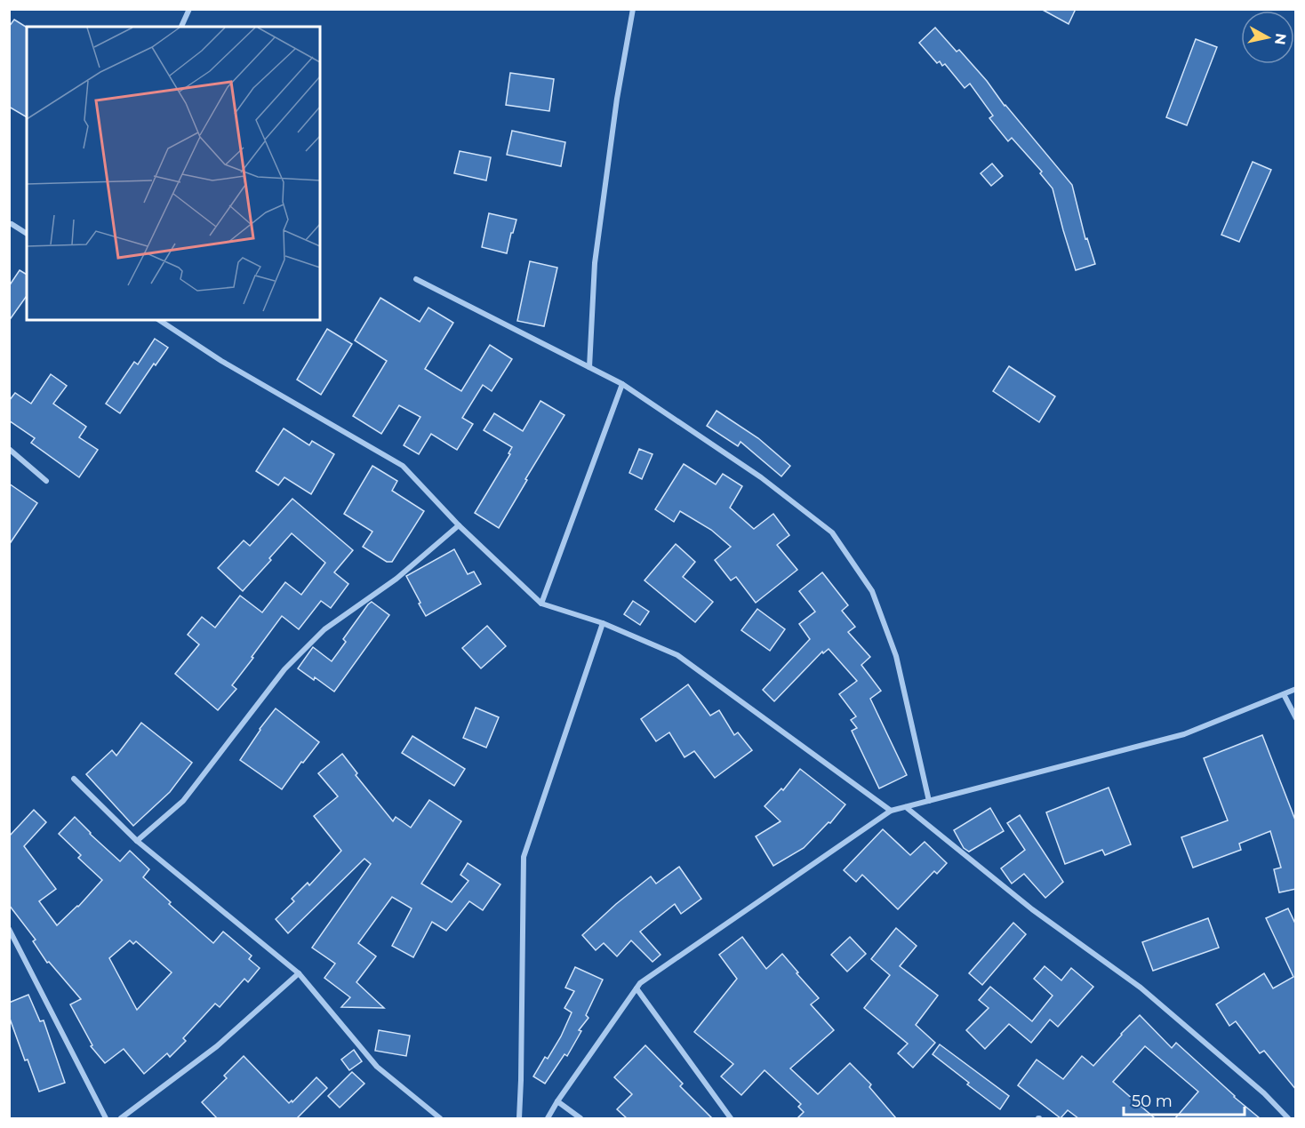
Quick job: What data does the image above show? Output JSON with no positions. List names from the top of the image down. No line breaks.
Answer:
{"scale_bar":"50 m","north":"right"}
